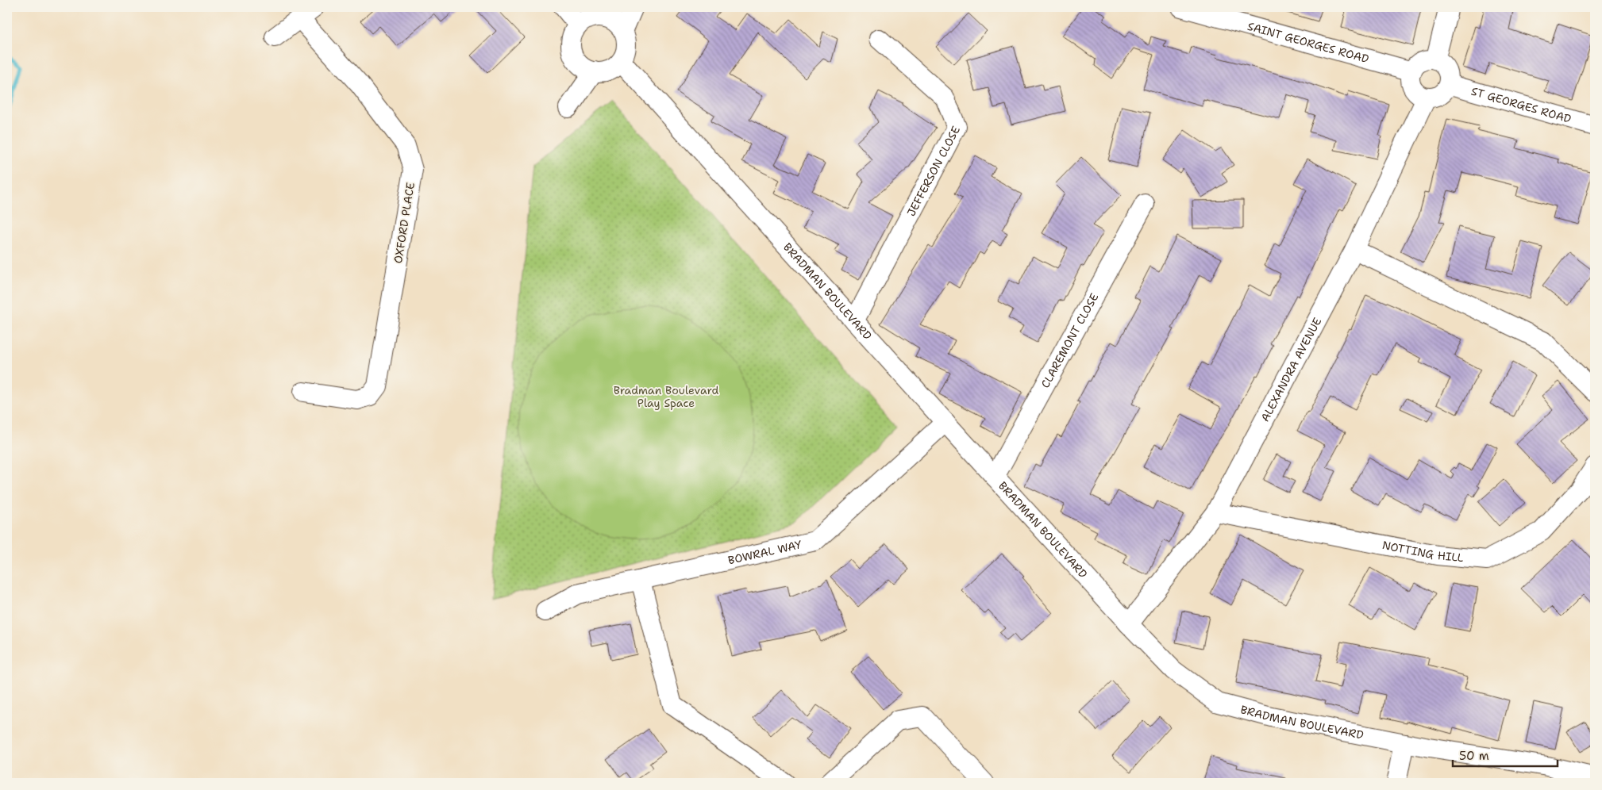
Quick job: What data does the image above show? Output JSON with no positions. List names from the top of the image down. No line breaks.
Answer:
{"streets":{"street":["SAINT GEORGES ROAD","ST GEORGES ROAD","JEFFERSON CLOSE","OXFORD PLACE","BRADMAN BOULEVARD","CLAREMONT CLOSE","ALEXANDRA AVENUE","NOTTING HILL","BOWRAL WAY"]},"crossings":[["SAINT GEORGES ROAD","ST GEORGES ROAD"],["SAINT GEORGES ROAD","ALEXANDRA AVENUE"],["ST GEORGES ROAD","ALEXANDRA AVENUE"],["JEFFERSON CLOSE","BRADMAN BOULEVARD"],["BRADMAN BOULEVARD","CLAREMONT CLOSE"],["BRADMAN BOULEVARD","ALEXANDRA AVENUE"],["BRADMAN BOULEVARD","BOWRAL WAY"],["ALEXANDRA AVENUE","NOTTING HILL"]],"parks":["Bradman Boulevard Play Space"],"scale_bar":"50 m"}
